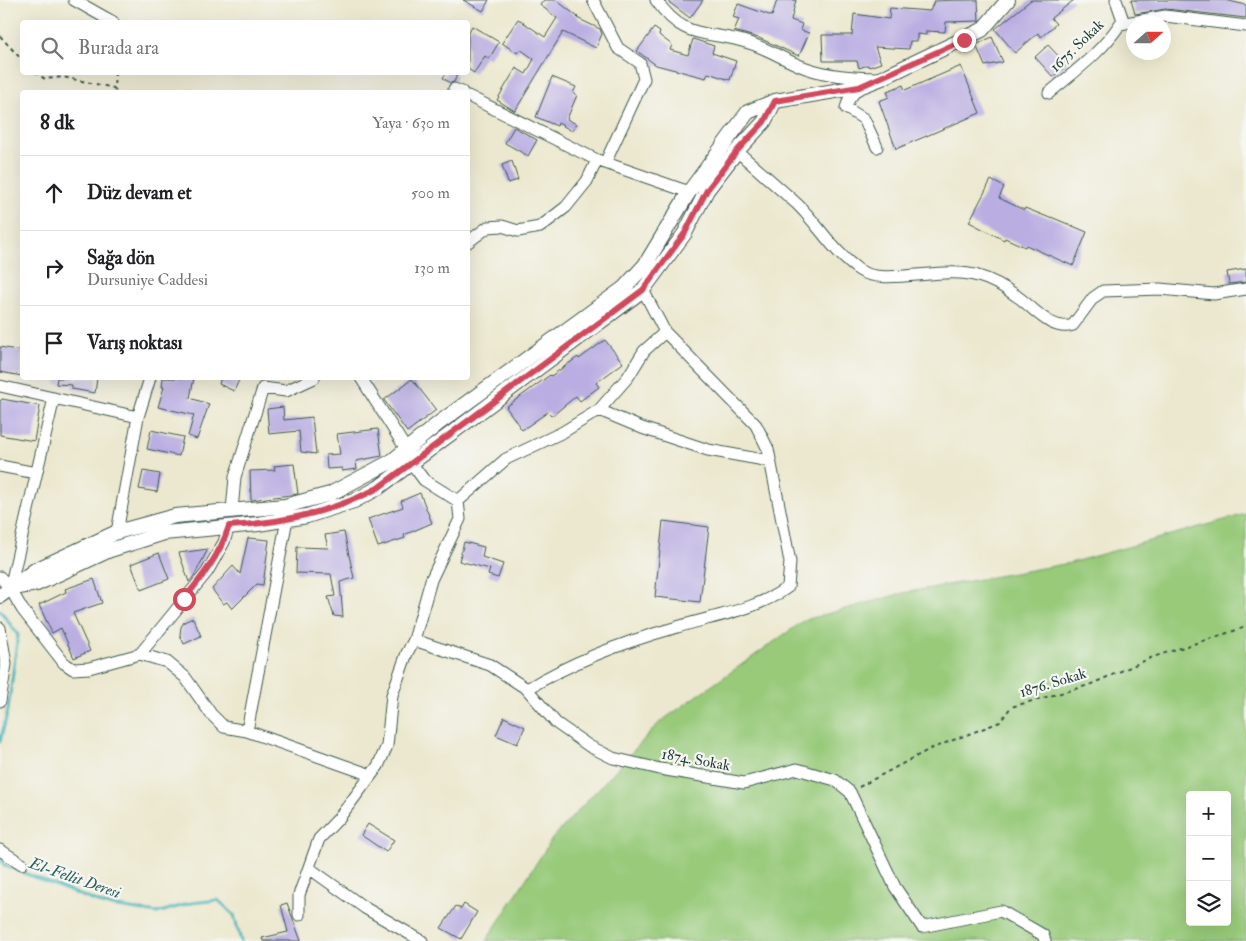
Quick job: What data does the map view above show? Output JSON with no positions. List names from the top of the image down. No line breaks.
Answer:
{"streets":{"street":["1675. Sokak","1874. Sokak"],"path":["1876. Sokak"]},"crossings":[["1876. Sokak","1874. Sokak"]],"water":["El-Fellit Deresi"],"north":"right","page":{"search":"Burada ara","heading":["8 dk","Yaya · 630 m"],"list":[["Düz devam et","500 m"],["Sağa dön","Dursuniye Caddesi","130 m"],"Varış noktası"],"map_buttons":["+","−"]}}
